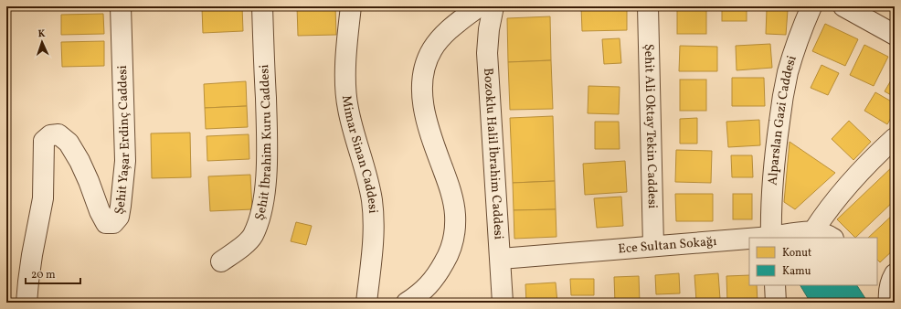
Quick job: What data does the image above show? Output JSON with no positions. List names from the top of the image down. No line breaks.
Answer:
{"streets":{"street":["Alparslan Gazi Caddesi","Şehit Ali Oktay Tekin Caddesi","Şehit Yaşar Erdinç Caddesi","Şehit İbrahim Kuru Caddesi","Mimar Sinan Caddesi","Bozoklu Halil İbrahim Caddesi","Ece Sultan Sokağı"]},"crossings":[["Alparslan Gazi Caddesi","Ece Sultan Sokağı"],["Şehit Ali Oktay Tekin Caddesi","Ece Sultan Sokağı"],["Bozoklu Halil İbrahim Caddesi","Ece Sultan Sokağı"]],"legend":["Konut","Kamu"],"scale_bar":"20 m","north":"top"}
